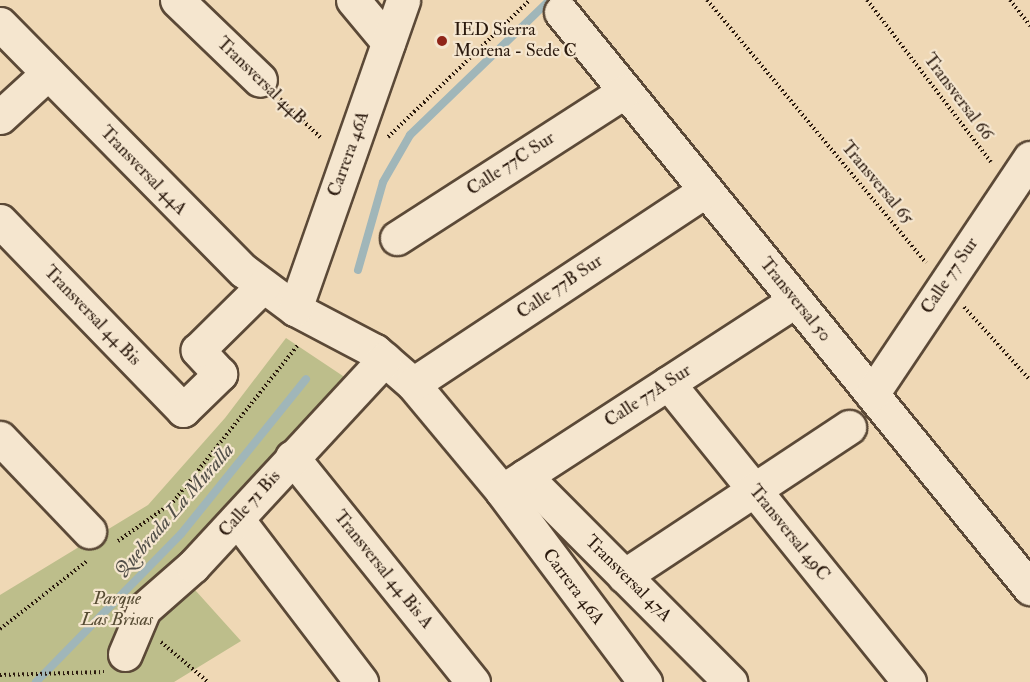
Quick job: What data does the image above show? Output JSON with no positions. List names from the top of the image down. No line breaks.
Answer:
{"streets":{"street":["Transversal 44B","Carrera 46A","Calle 77C Sur","Transversal 44A","Calle 77 Sur","Calle 77B Sur","Transversal 50","Transversal 44 Bis","Calle 77A Sur","Calle 71 Bis","Transversal 49C","Transversal 44 Bis A","Transversal 47A"],"path":["Transversal 66","Transversal 65"]},"crossings":[["Transversal 44B","Carrera 46A"],["Transversal 66","Calle 77 Sur"],["Carrera 46A","Transversal 44A"],["Carrera 46A","Calle 77A Sur"],["Carrera 46A","Transversal 47A"],["Calle 77C Sur","Transversal 50"],["Transversal 44A","Transversal 44 Bis"],["Transversal 44A","Transversal 47A"],["Transversal 65","Calle 77 Sur"],["Calle 77 Sur","Transversal 50"],["Calle 77B Sur","Transversal 50"],["Calle 77B Sur","Transversal 47A"],["Transversal 50","Calle 77A Sur"],["Calle 77A Sur","Transversal 49C"],["Calle 77A Sur","Transversal 47A"],["Calle 71 Bis","Transversal 44 Bis A"],["Calle 71 Bis","Transversal 47A"]],"water":["Quebrada La Muralla"],"parks":["Parque Las Brisas"],"places":["IED Sierra Morena - Sede C"]}
